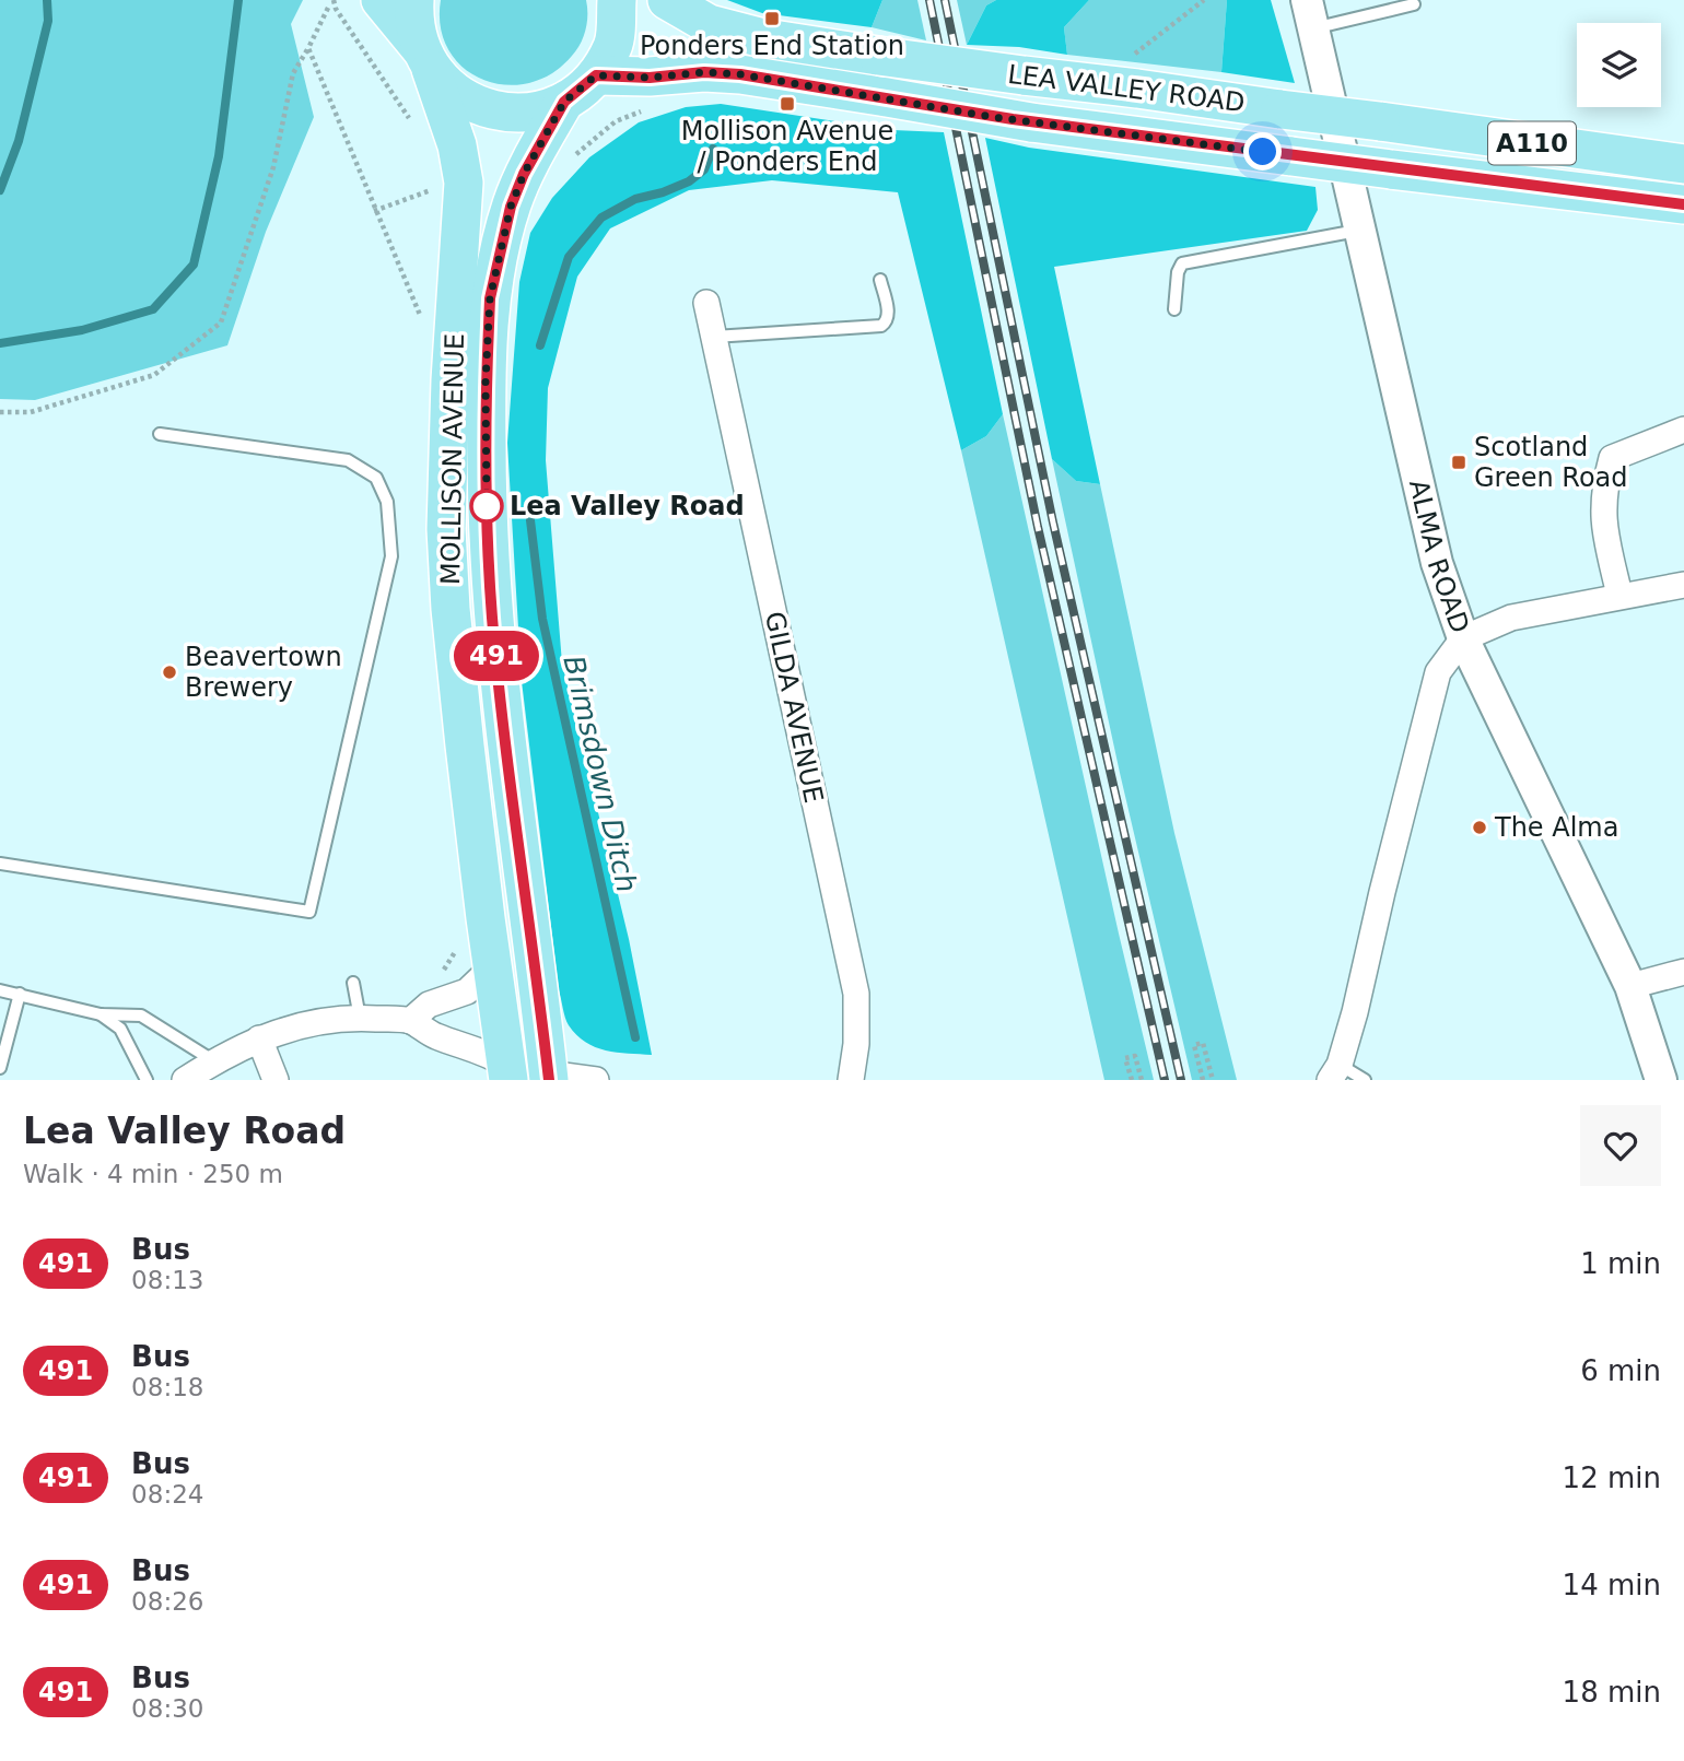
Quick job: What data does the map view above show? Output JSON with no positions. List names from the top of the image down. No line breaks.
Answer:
{"streets":{"main road":["LEA VALLEY ROAD","A110","MOLLISON AVENUE"],"street":["ALMA ROAD","GILDA AVENUE"]},"water":["Brimsdown Ditch"],"places":{"transit":["Ponders End Station","Mollison Avenue / Ponders End","Scotland Green Road"],"other":["Lea Valley Road","Beavertown Brewery","The Alma"]},"lines":["bus line 491"],"page":{"on_map":"491","heading":["Lea Valley Road","Walk · 4 min · 250 m"],"list":[{"mark":"491","name":"Bus","note":"08:13","value":"1 min"},{"mark":"491","name":"Bus","note":"08:18","value":"6 min"},{"mark":"491","name":"Bus","note":"08:24","value":"12 min"},{"mark":"491","name":"Bus","note":"08:26","value":"14 min"},{"mark":"491","name":"Bus","note":"08:30","value":"18 min"}]}}
